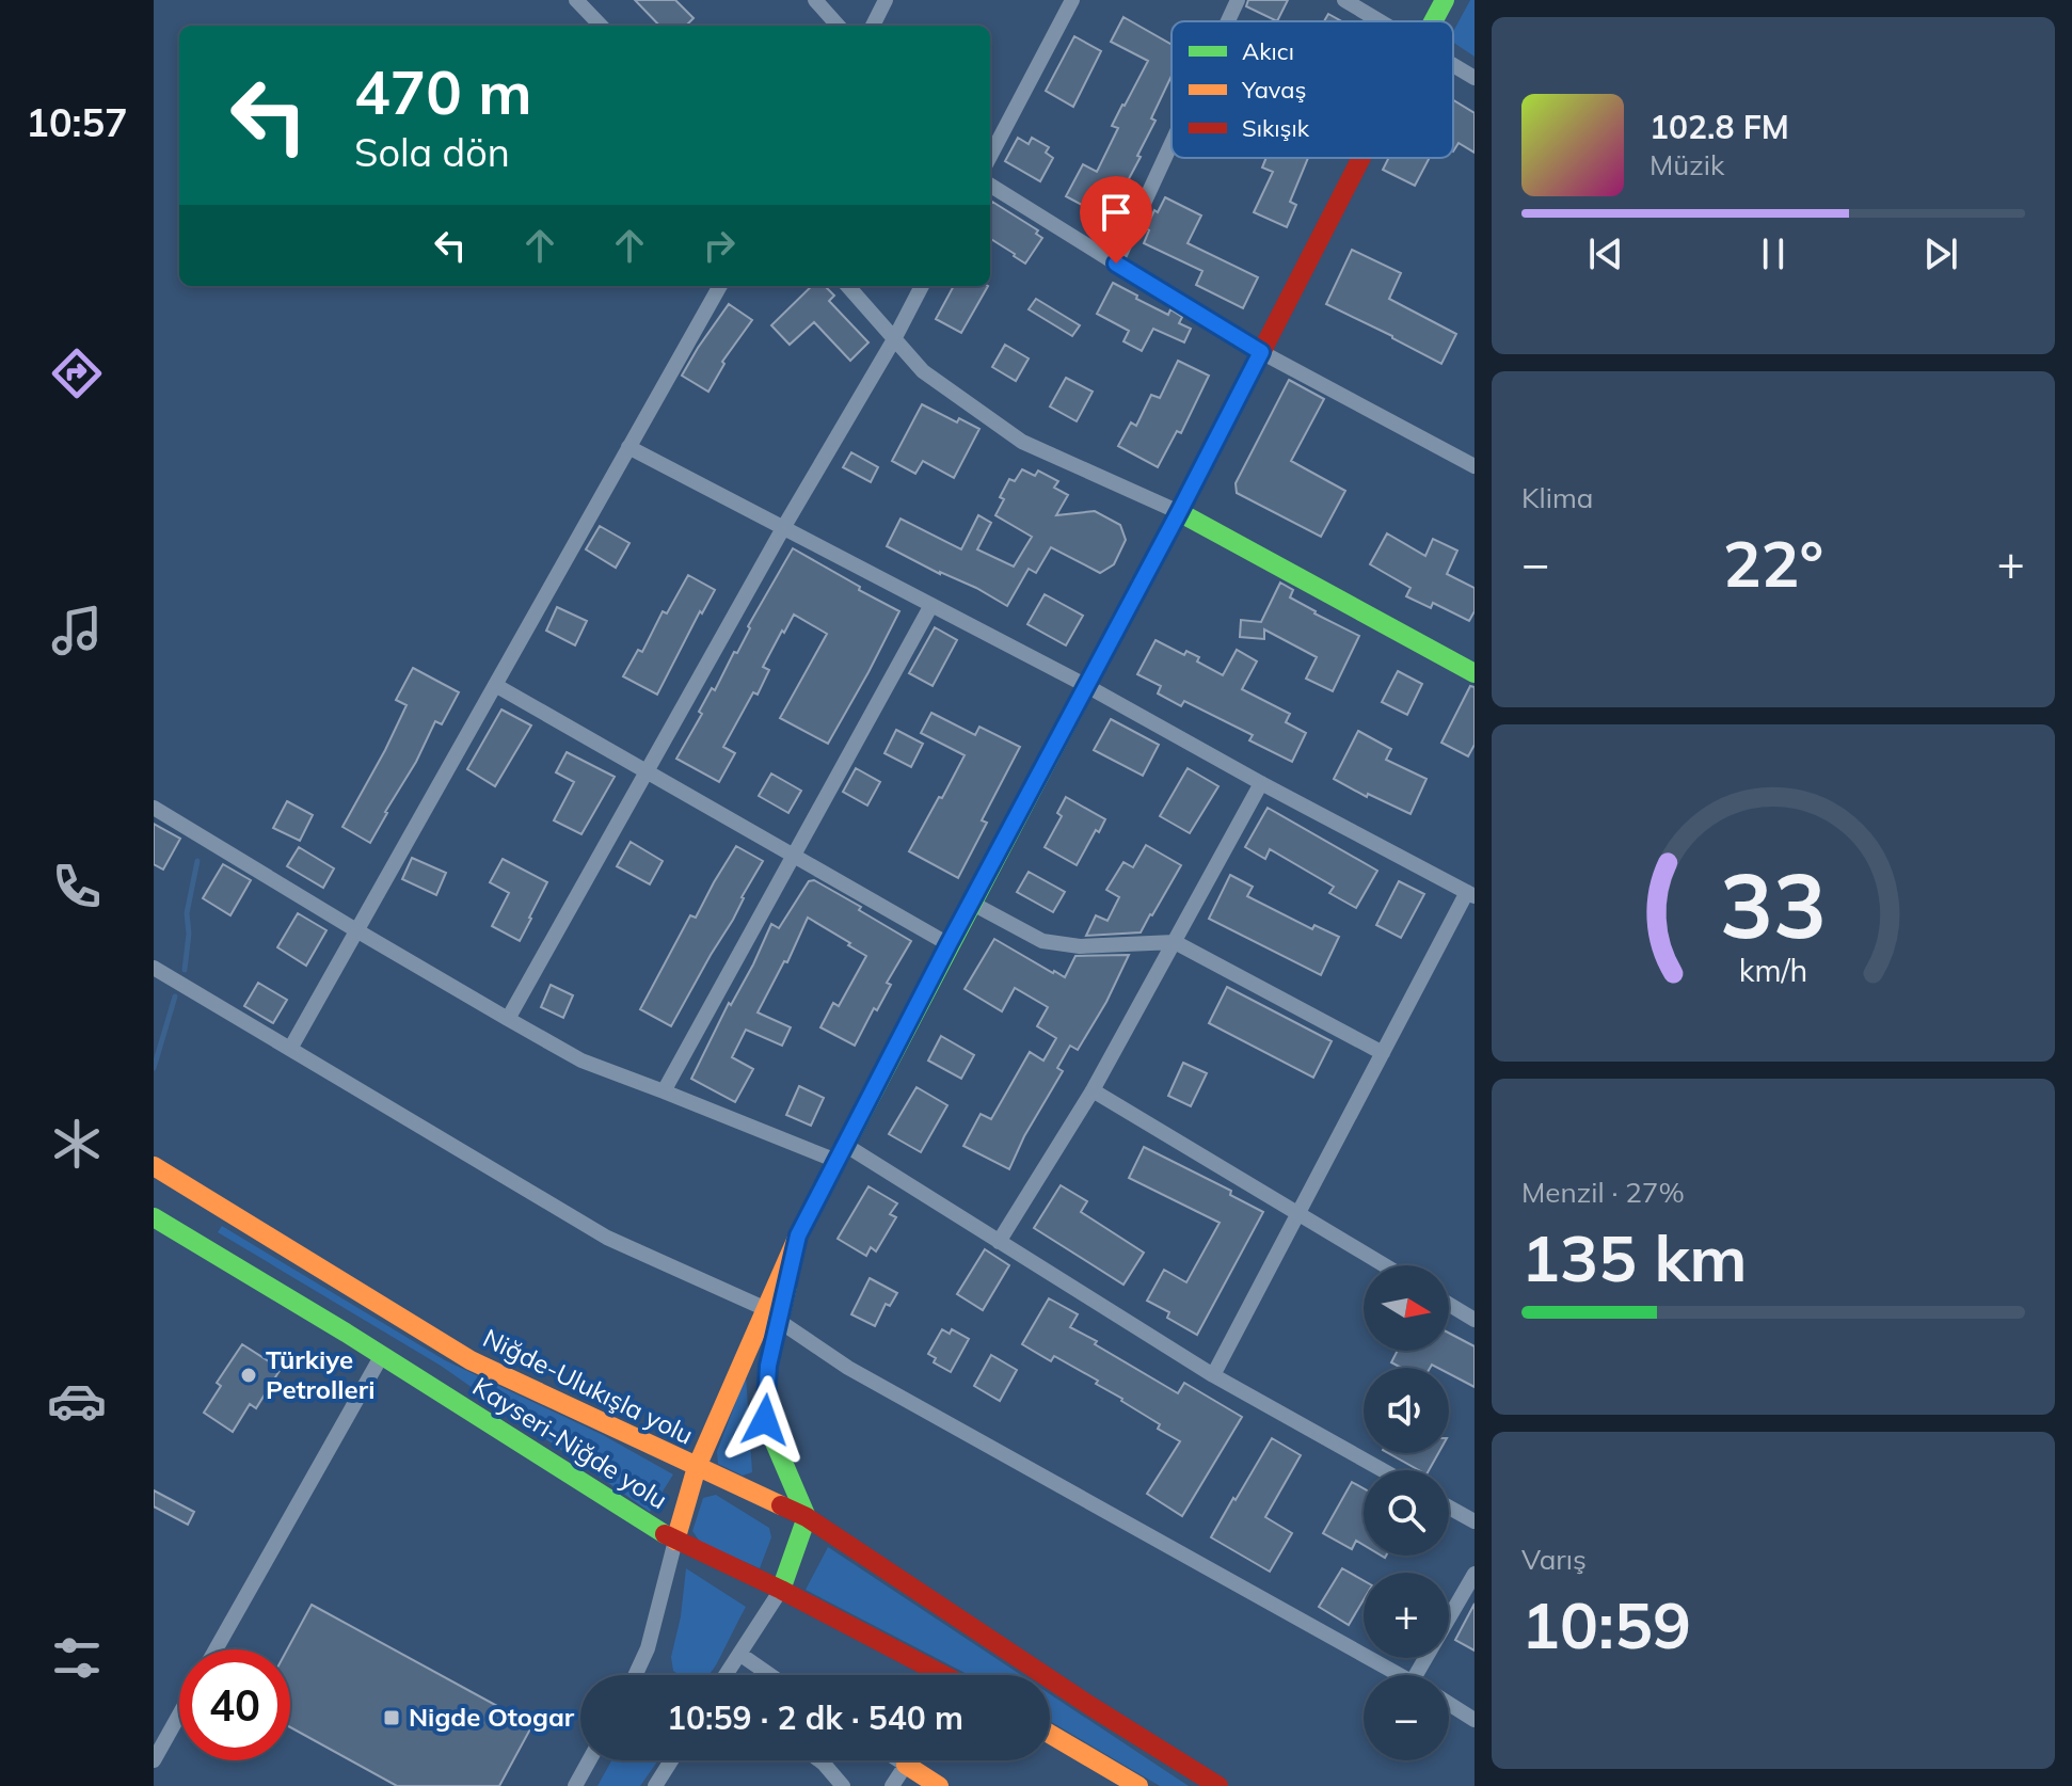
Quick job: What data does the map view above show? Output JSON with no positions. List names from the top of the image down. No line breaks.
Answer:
{"streets":{"main road":["Niğde-Ulukışla yolu","Kayseri-Niğde yolu"]},"places":{"other":["Türkiye Petrolleri"],"transit":["Nigde Otogar"]},"legend":["Akıcı","Yavaş","Sıkışık"],"north":"right","page":{"tabs":"10:57","turn":["470 m","Sola dön"],"song":["102.8 FM","Müzik"],"tile":["Klima",["Menzil · 27%","135 km"],["Varış","10:59"]],"heat":["−","22°","+"],"map_buttons":["+","−"],"limit":"40","trip":"10:59 · 2 dk · 540 m","gauge":["33","km/h"]}}
